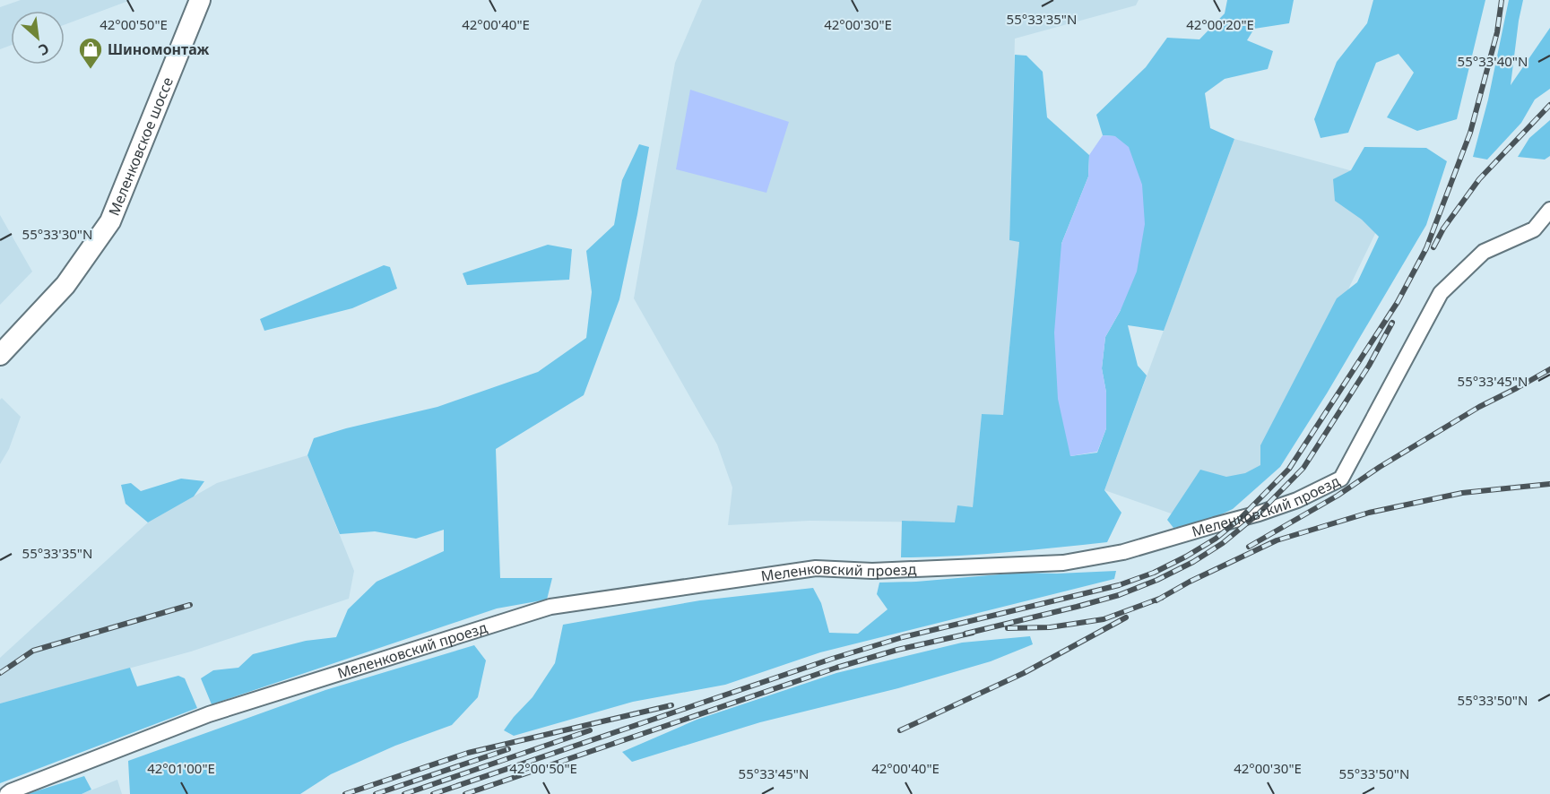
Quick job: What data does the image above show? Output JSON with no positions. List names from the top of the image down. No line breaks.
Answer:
{"streets":{"main road":["Меленковское шоссе"],"street":["Меленковский проезд"]},"places":{"shop":["Шиномонтаж"]},"north":"bottom right","coordinates":["55°33'35\"N","42°00'50\"E","42°00'40\"E","42°00'30\"E","42°00'20\"E","55°33'40\"N","55°33'30\"N","55°33'45\"N","55°33'50\"N","42°01'00\"E"]}
